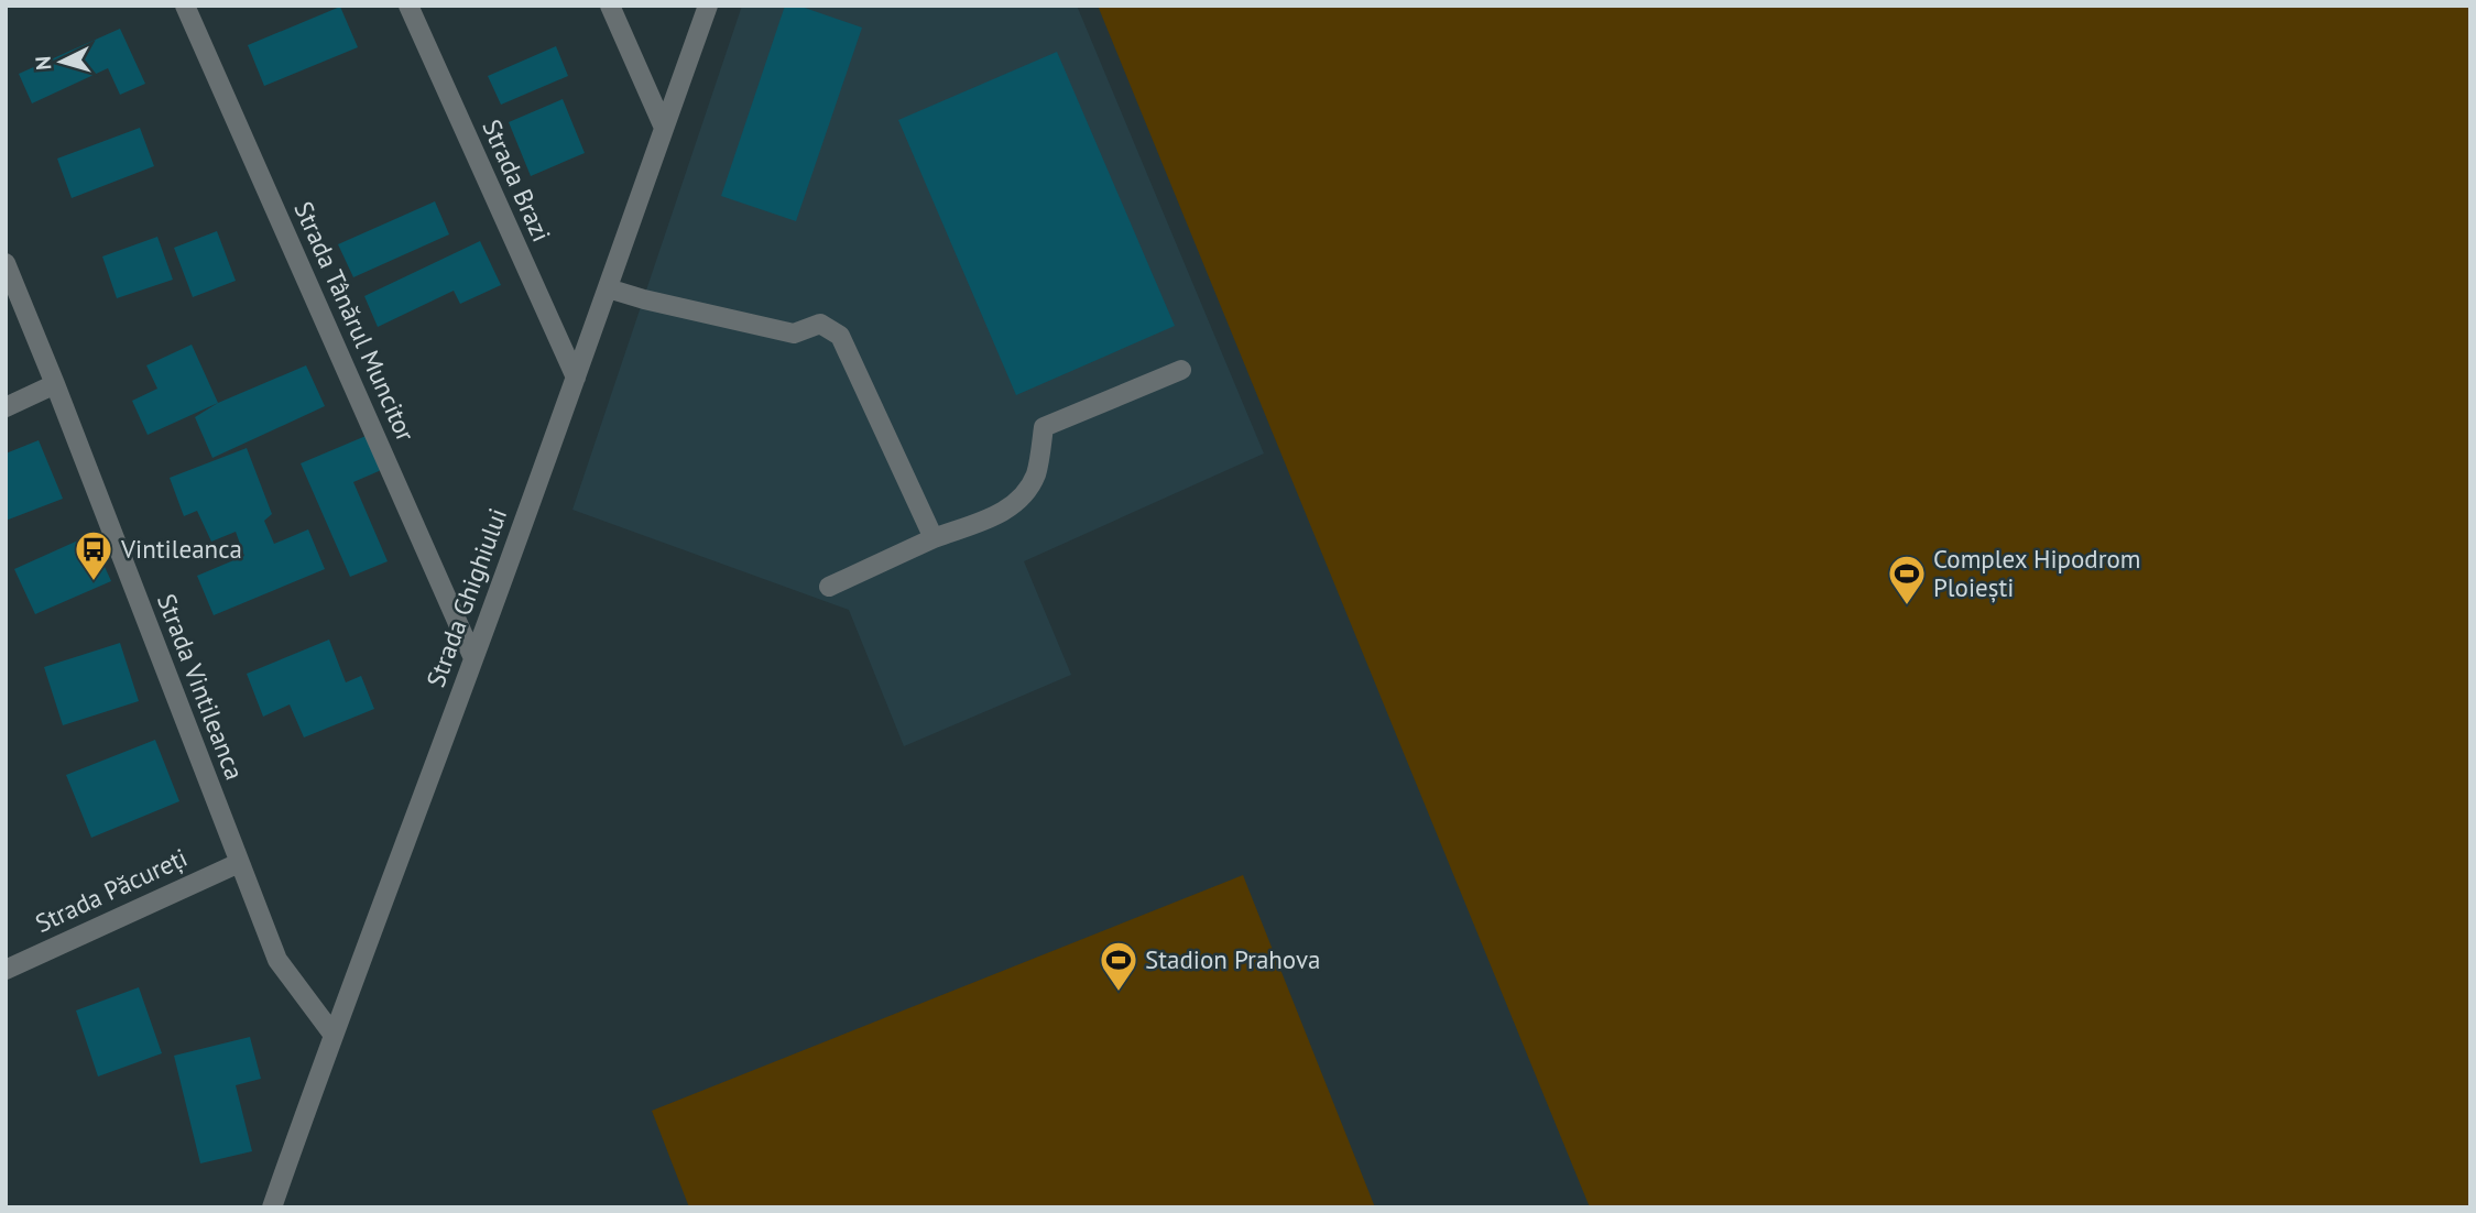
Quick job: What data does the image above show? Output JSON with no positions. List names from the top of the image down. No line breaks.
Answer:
{"streets":{"street":["Strada Brazi","Strada Tânărul Muncitor","Strada Ghighiului","Strada Vintileanca","Strada Păcureți"]},"crossings":[["Strada Brazi","Strada Ghighiului"],["Strada Tânărul Muncitor","Strada Ghighiului"],["Strada Ghighiului","Strada Vintileanca"],["Strada Vintileanca","Strada Păcureți"]],"places":{"bus stop":["Vintileanca"],"sports":["Complex Hipodrom Ploiești","Stadion Prahova"]},"north":"left"}
